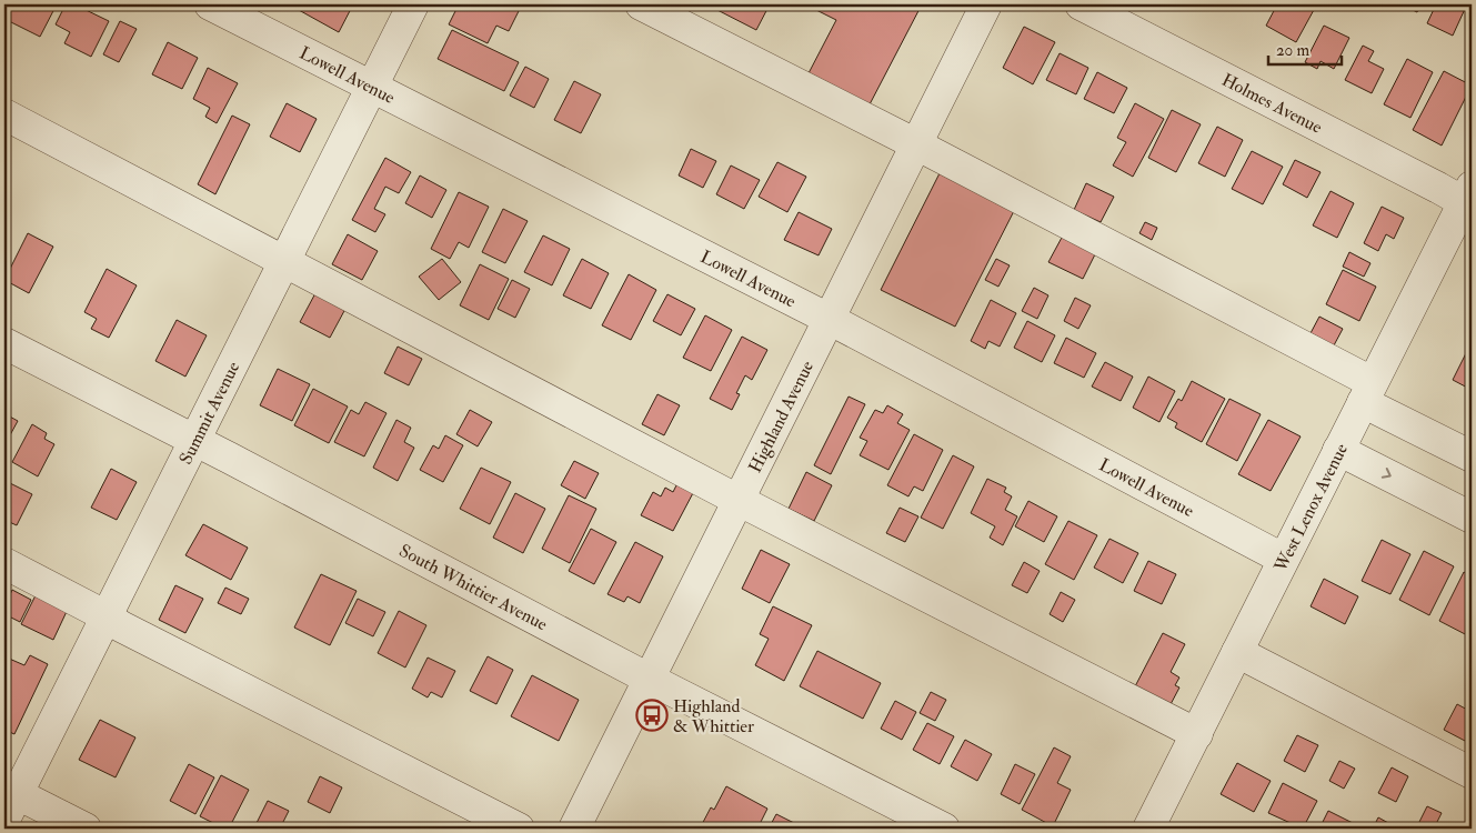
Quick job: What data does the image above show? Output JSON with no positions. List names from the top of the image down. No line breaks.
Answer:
{"streets":{"street":["Lowell Avenue","Holmes Avenue","Summit Avenue","Highland Avenue","West Lenox Avenue","South Whittier Avenue"]},"crossings":[["Lowell Avenue","Summit Avenue"],["Lowell Avenue","Highland Avenue"],["Lowell Avenue","West Lenox Avenue"],["Holmes Avenue","West Lenox Avenue"],["Summit Avenue","South Whittier Avenue"],["Highland Avenue","South Whittier Avenue"]],"places":{"bus stop":["Highland & Whittier"]},"scale_bar":"20 m"}
